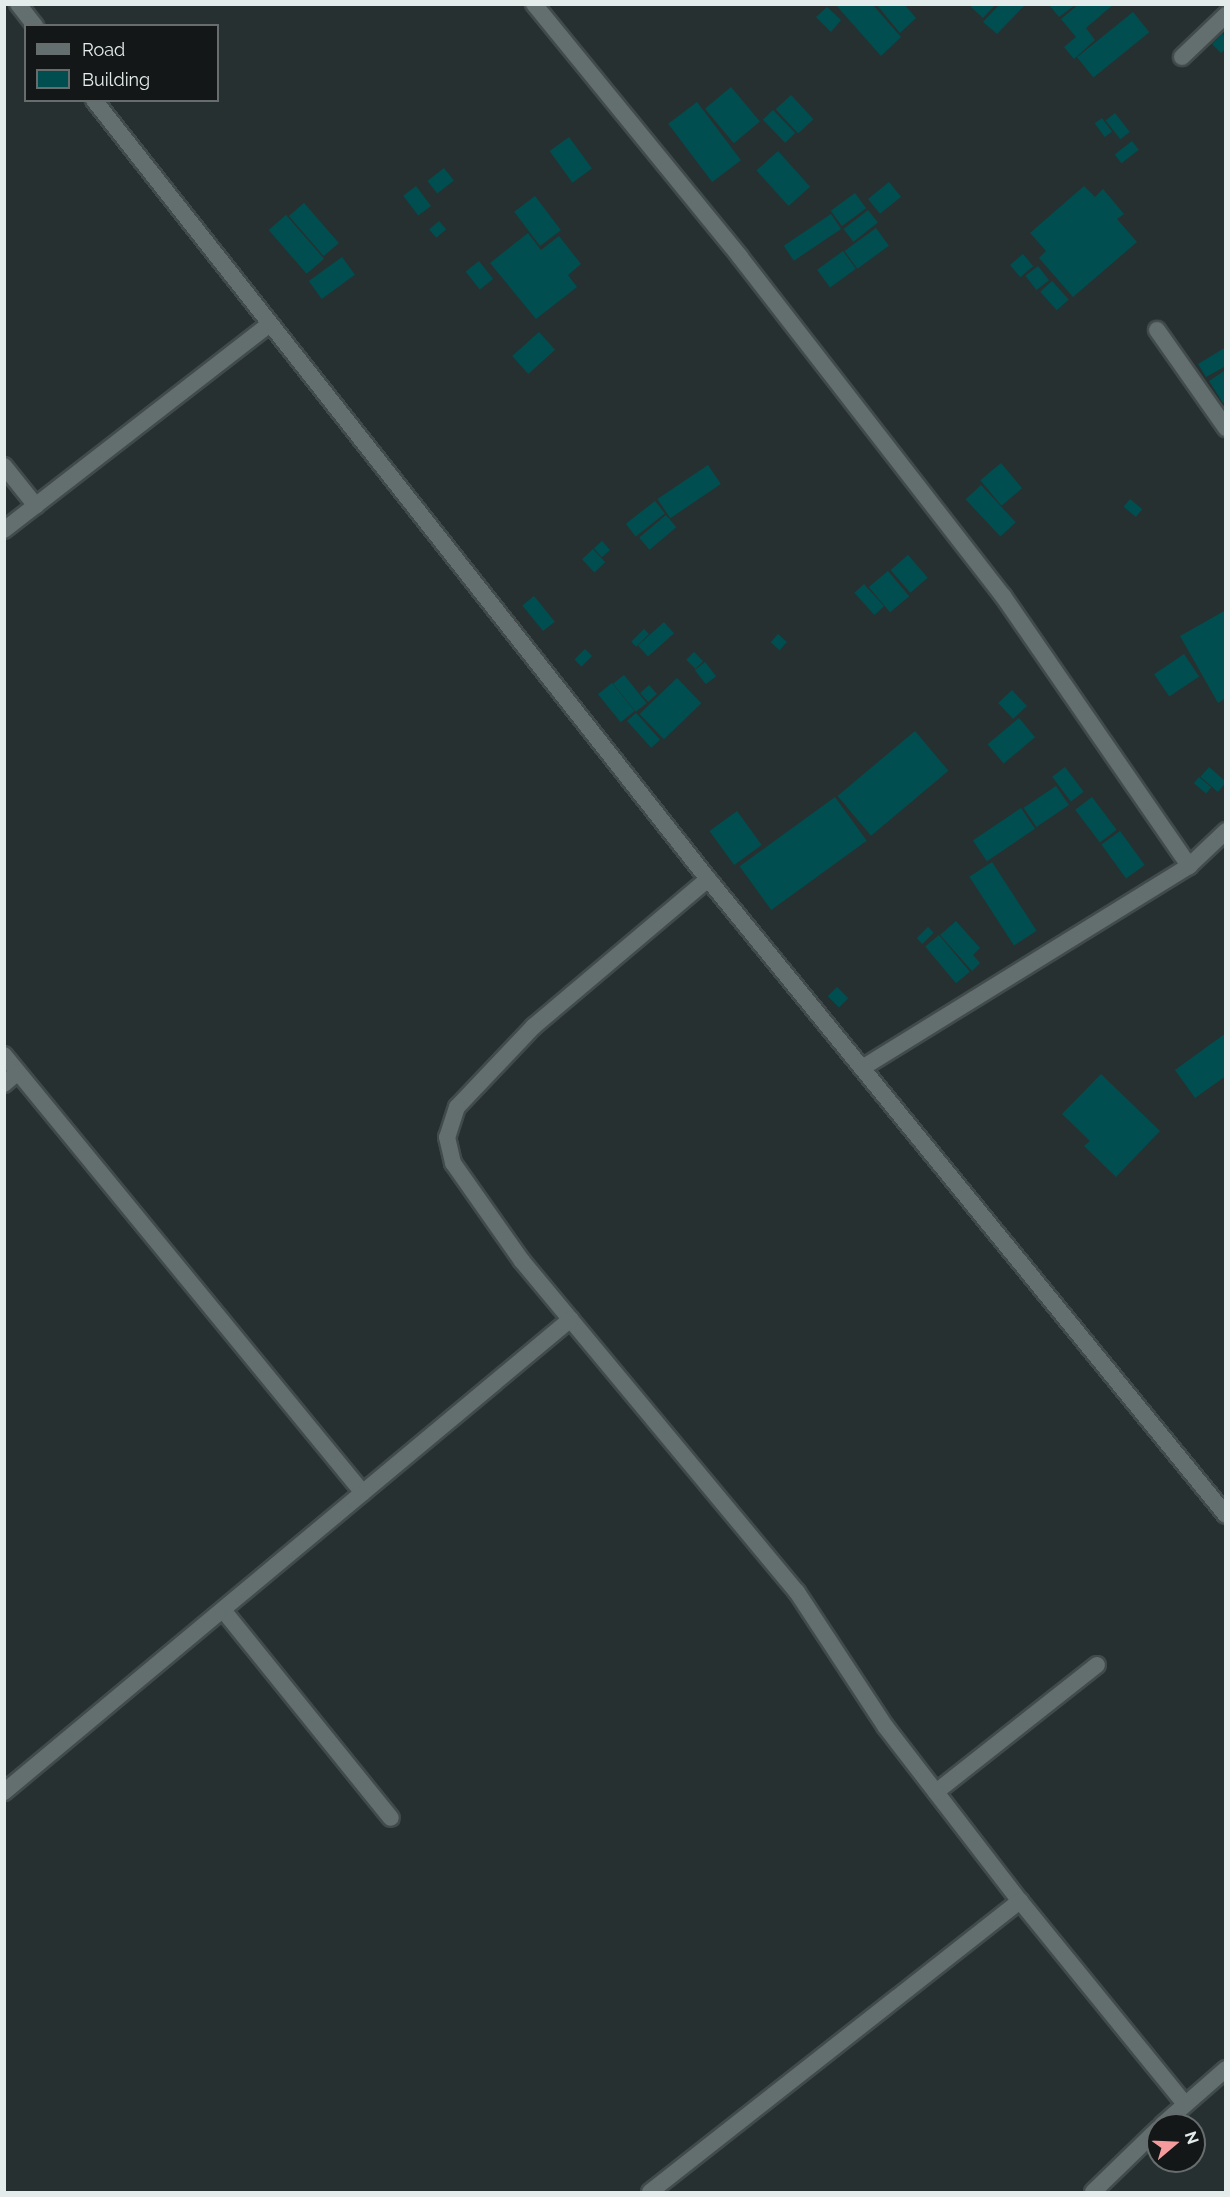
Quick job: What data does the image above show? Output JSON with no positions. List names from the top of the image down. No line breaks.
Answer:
{"legend":["Road","Building"],"north":"right"}
